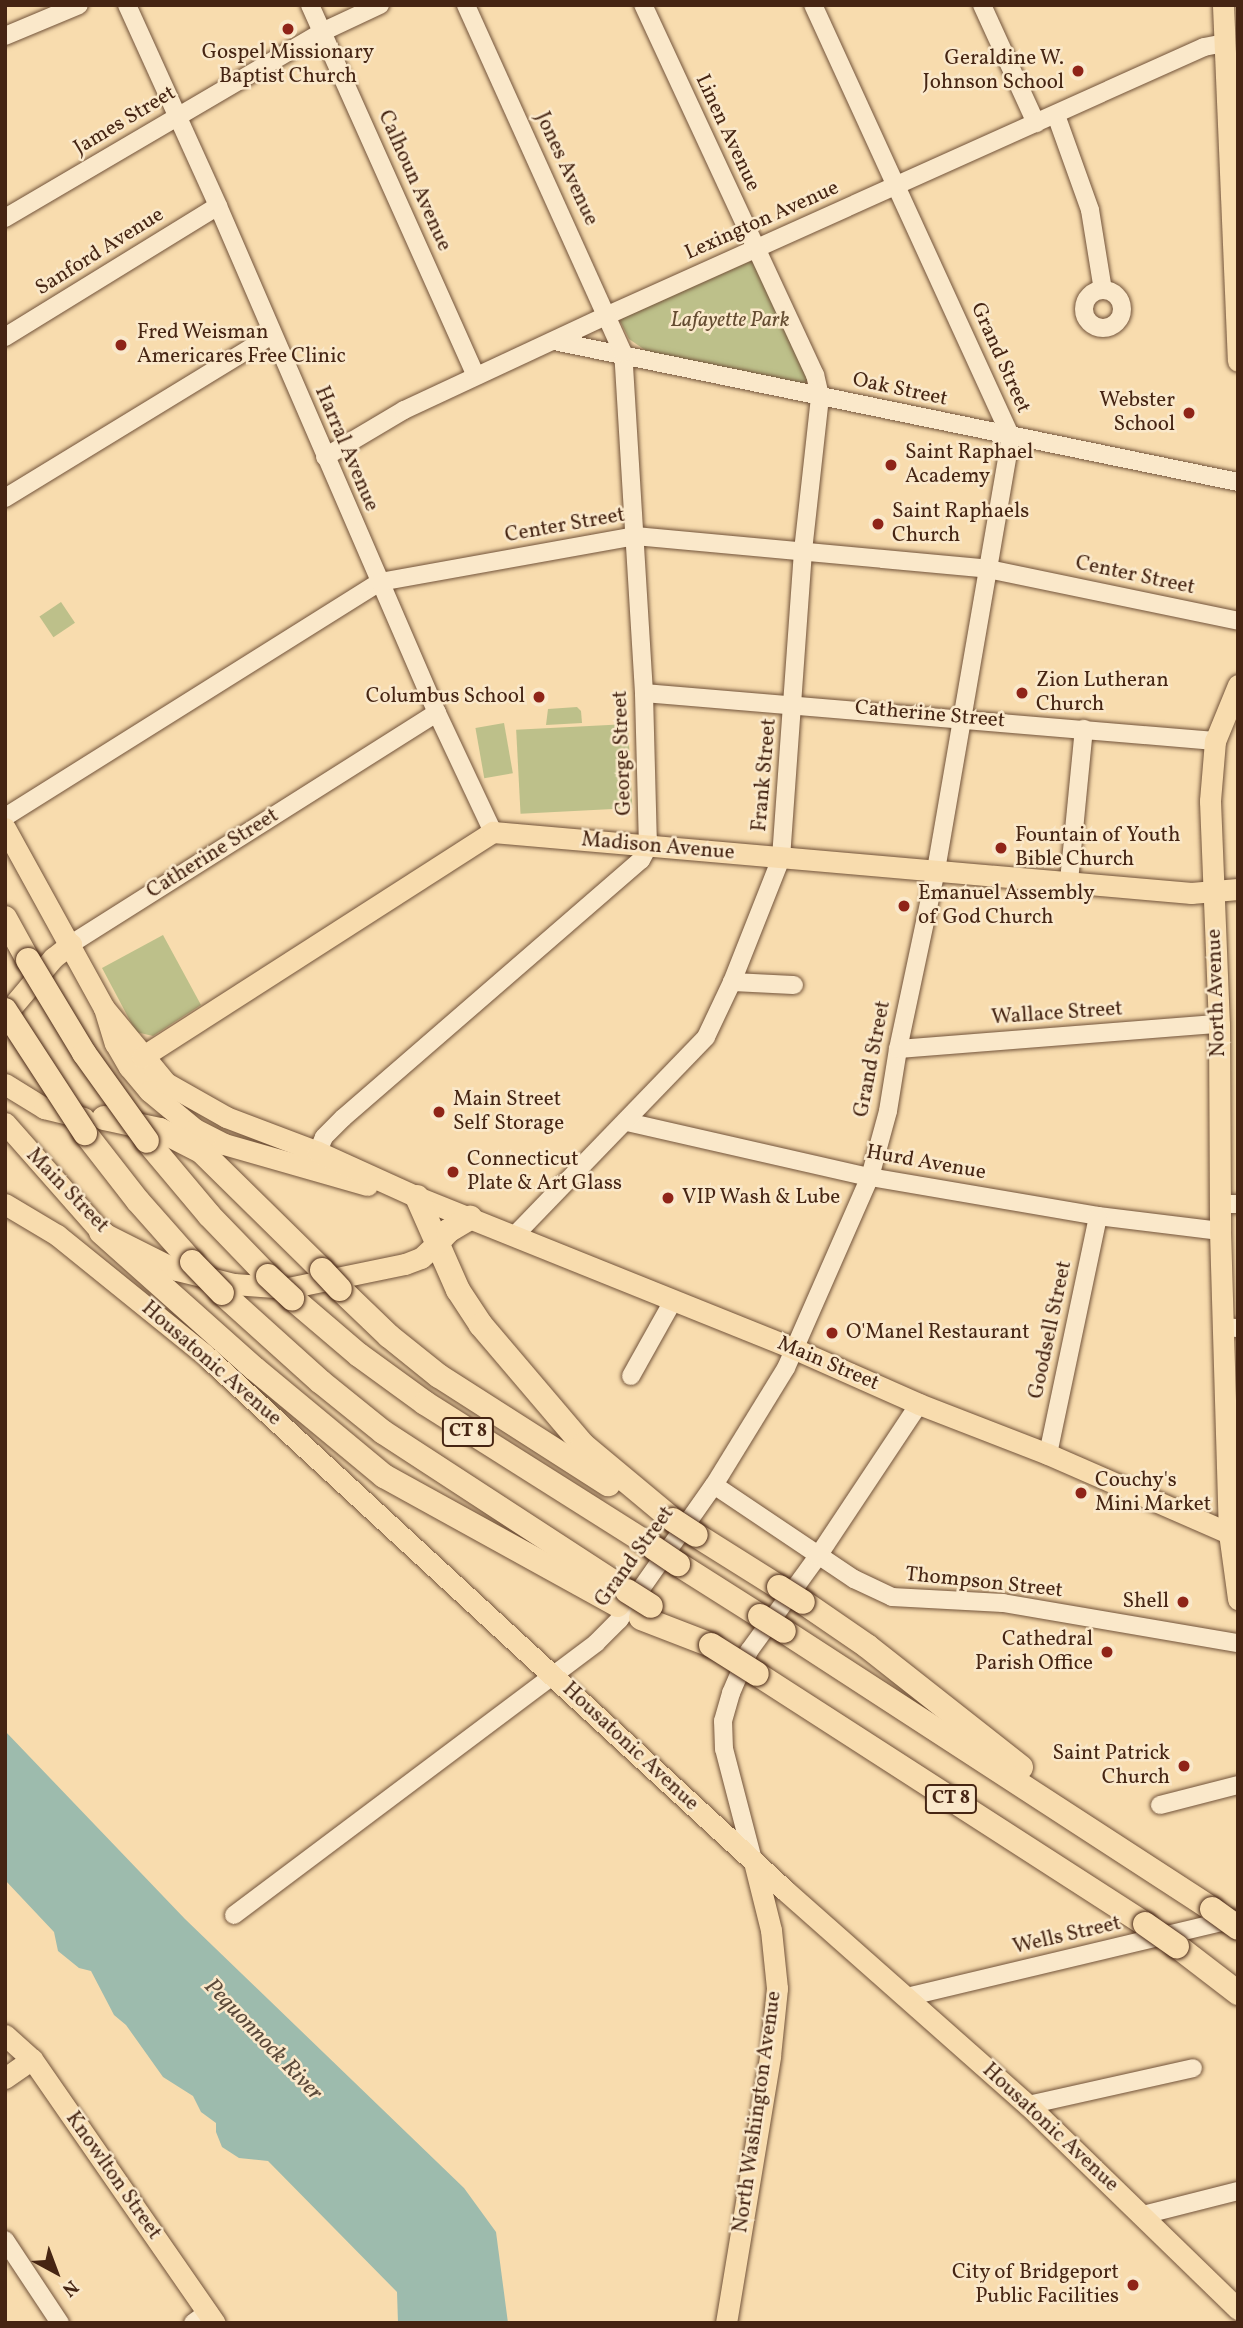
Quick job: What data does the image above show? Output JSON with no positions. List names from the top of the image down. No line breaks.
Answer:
{"streets":{"highway":["CT 8"],"main road":["Catherine Street","Madison Avenue","North Avenue","Main Street","Housatonic Avenue","North Washington Avenue","Knowlton Street"],"street":["James Street","Linen Avenue","Jones Avenue","Calhoun Avenue","Lexington Avenue","Sanford Avenue","Grand Street","Oak Street","Harral Avenue","Center Street","George Street","Frank Street","Wallace Street","Hurd Avenue","Goodsell Street","Thompson Street","Wells Street"]},"crossings":[["James Street","Calhoun Avenue"],["James Street","Harral Avenue"],["Linen Avenue","Lexington Avenue"],["Linen Avenue","Oak Street"],["Linen Avenue","Frank Street"],["Jones Avenue","Lexington Avenue"],["Jones Avenue","Oak Street"],["Jones Avenue","George Street"],["Calhoun Avenue","Lexington Avenue"],["Lexington Avenue","Grand Street"],["Lexington Avenue","Oak Street"],["Lexington Avenue","Harral Avenue"],["Sanford Avenue","Harral Avenue"],["Grand Street","Oak Street"],["Grand Street","Center Street"],["Grand Street","Catherine Street"],["Grand Street","Madison Avenue"],["Grand Street","Wallace Street"],["Grand Street","Hurd Avenue"],["Grand Street","Main Street"],["Grand Street","Housatonic Avenue"],["Grand Street","Thompson Street"],["Oak Street","George Street"],["Oak Street","Frank Street"],["Harral Avenue","Center Street"],["Harral Avenue","Catherine Street"],["Harral Avenue","Madison Avenue"],["Center Street","George Street"],["Center Street","Frank Street"],["Catherine Street","George Street"],["Catherine Street","Frank Street"],["Catherine Street","North Avenue"],["Catherine Street","CT 8"],["George Street","Madison Avenue"],["Frank Street","Madison Avenue"],["Frank Street","Hurd Avenue"],["Frank Street","Main Street"],["Madison Avenue","North Avenue"],["North Avenue","Wallace Street"],["North Avenue","Hurd Avenue"],["North Avenue","Main Street"],["Hurd Avenue","Goodsell Street"],["Main Street","Goodsell Street"],["Main Street","CT 8"],["Main Street","North Washington Avenue"],["Housatonic Avenue","Wells Street"],["Housatonic Avenue","North Washington Avenue"],["Thompson Street","North Washington Avenue"]],"water":["Pequonnock River"],"parks":["Lafayette Park"],"places":["Gospel Missionary Baptist Church","Geraldine W. Johnson School","Fred Weisman Americares Free Clinic","Webster School","Saint Raphael Academy","Saint Raphaels Church","Zion Lutheran Church","Columbus School","Fountain of Youth Bible Church","Emanuel Assembly of God Church","Main Street Self Storage","Connecticut Plate & Art Glass","VIP Wash & Lube","O'Manel Restaurant","Couchy's Mini Market","Shell","Cathedral Parish Office","Saint Patrick Church","City of Bridgeport Public Facilities"],"north":"bottom right"}
